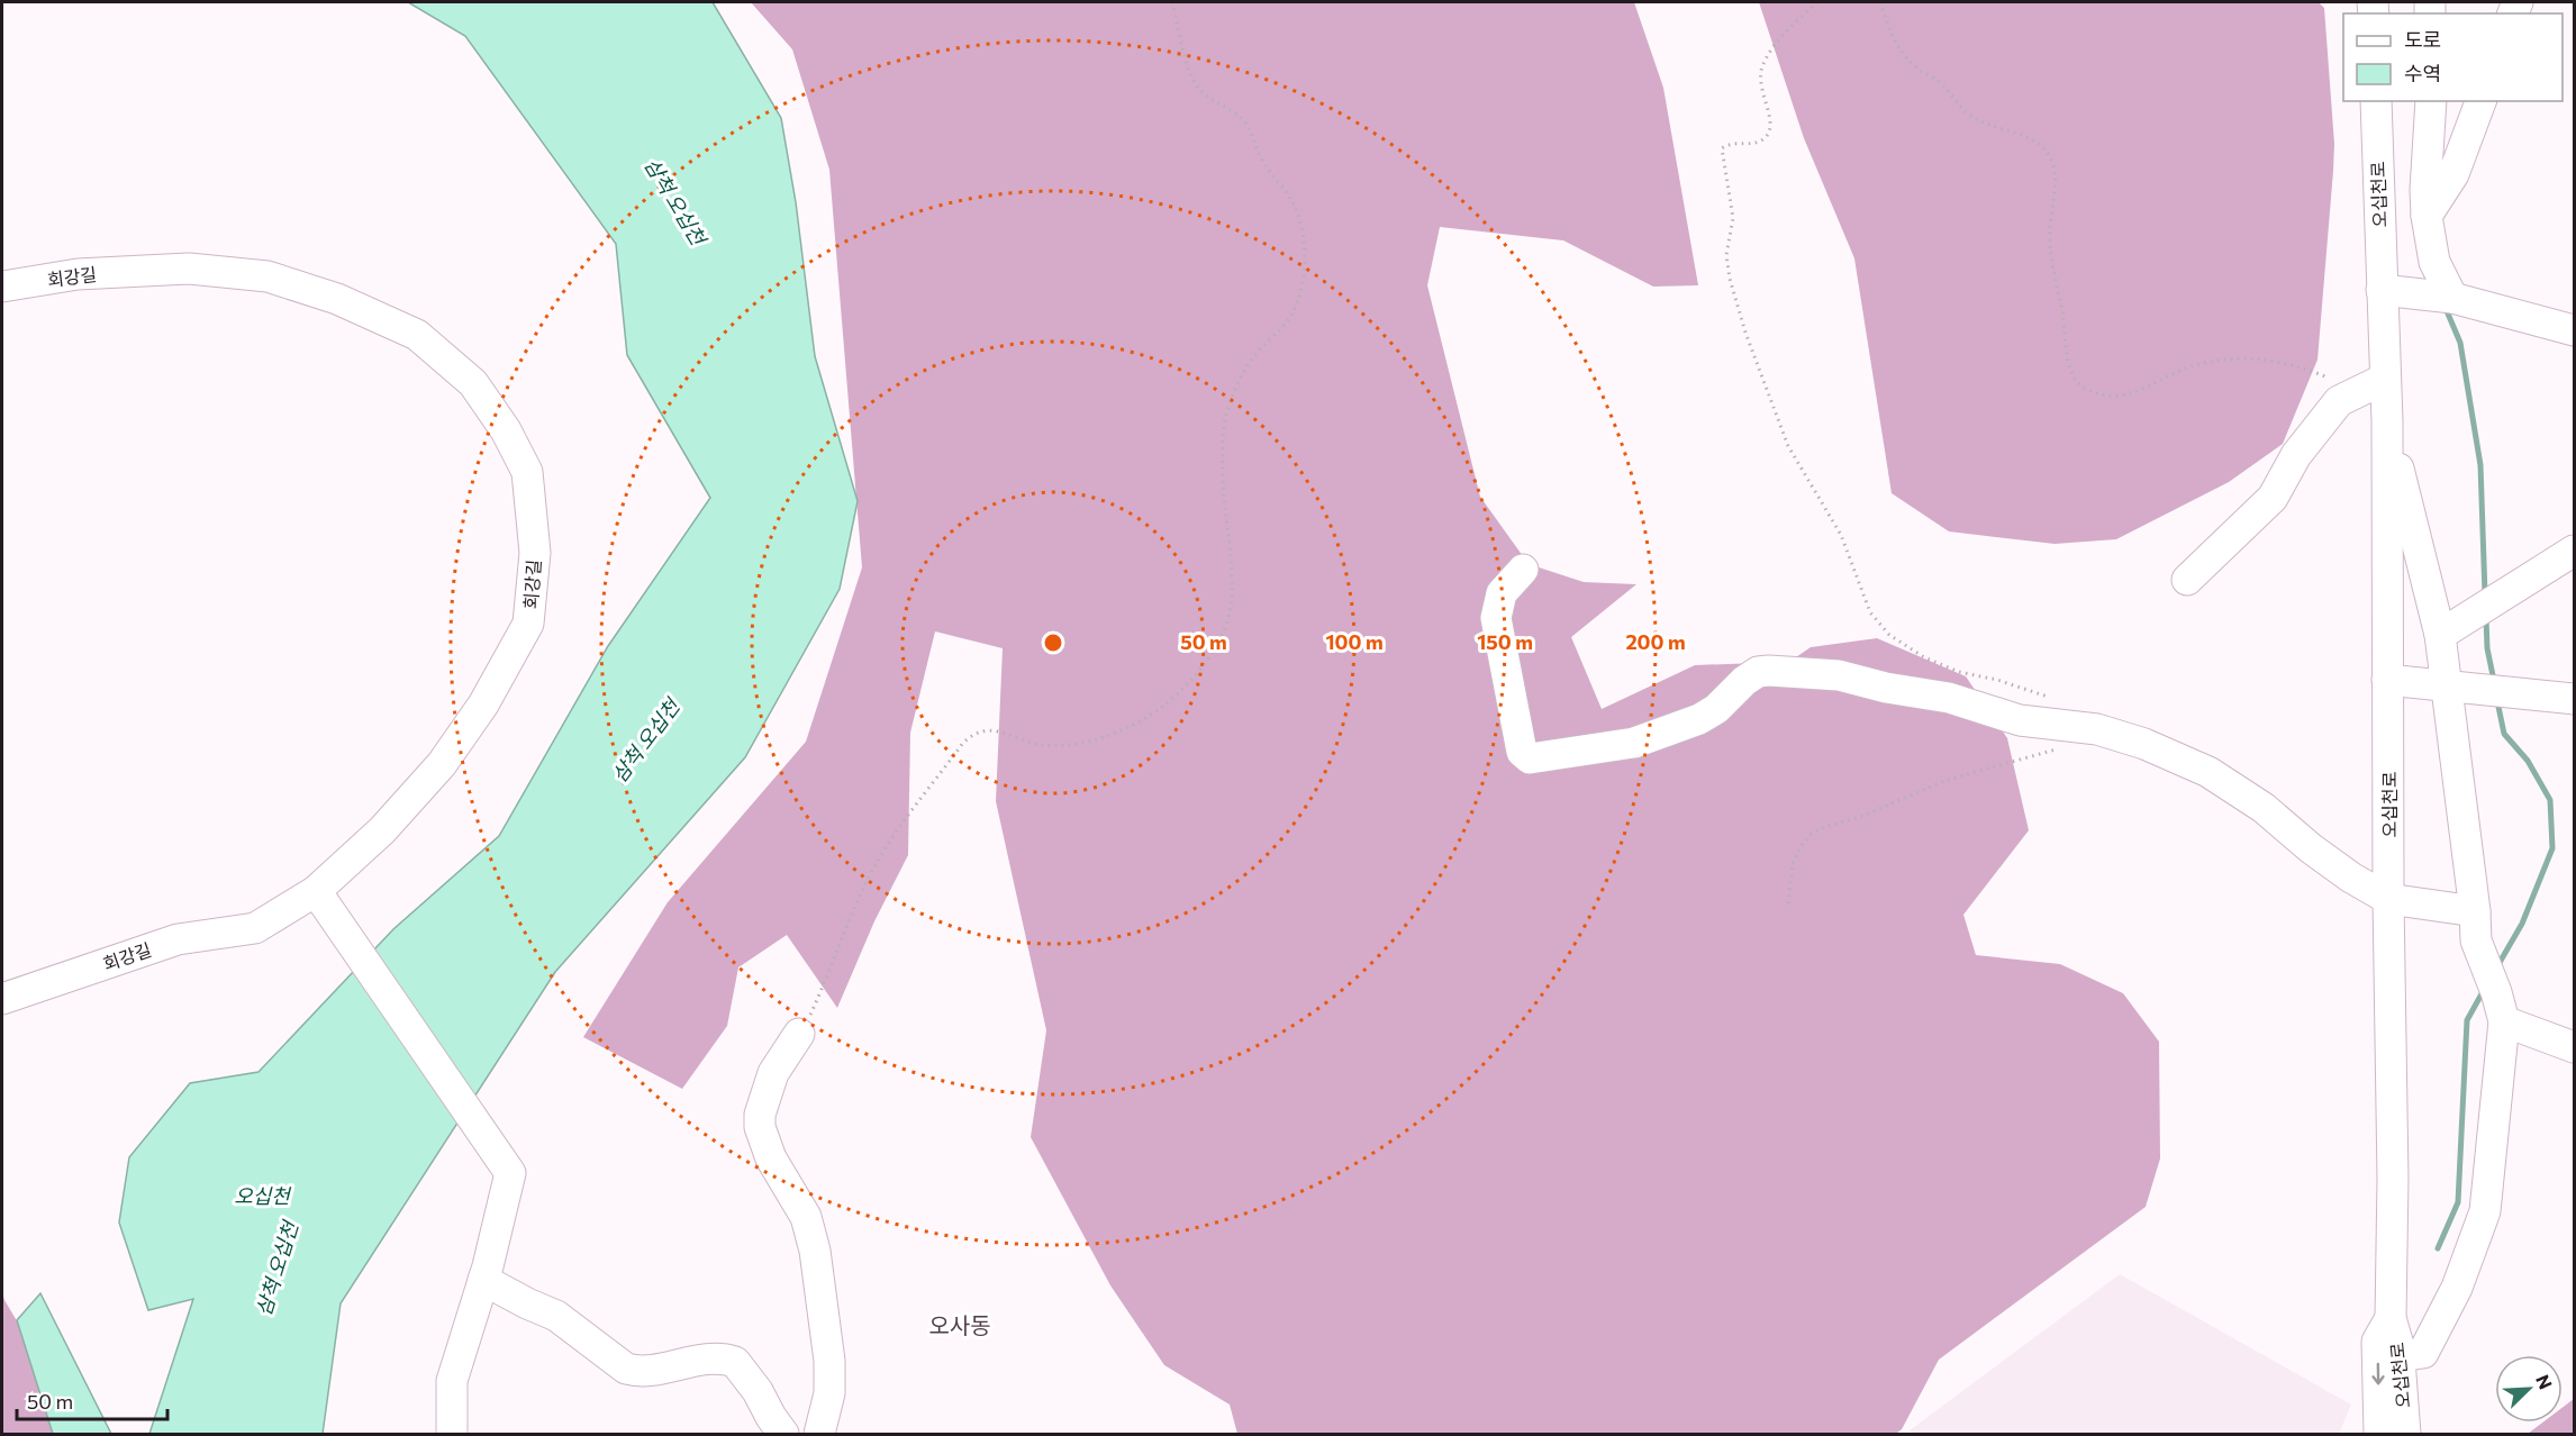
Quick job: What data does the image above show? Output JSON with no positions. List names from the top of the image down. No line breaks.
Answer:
{"streets":{"street":["오십천로","회강길"]},"districts":["오사동"],"water":["삼척 오십천","오십천"],"legend":["도로","수역"],"scale_bar":"50 m","north":"top right","rings":["50 m","100 m","150 m","200 m"]}
